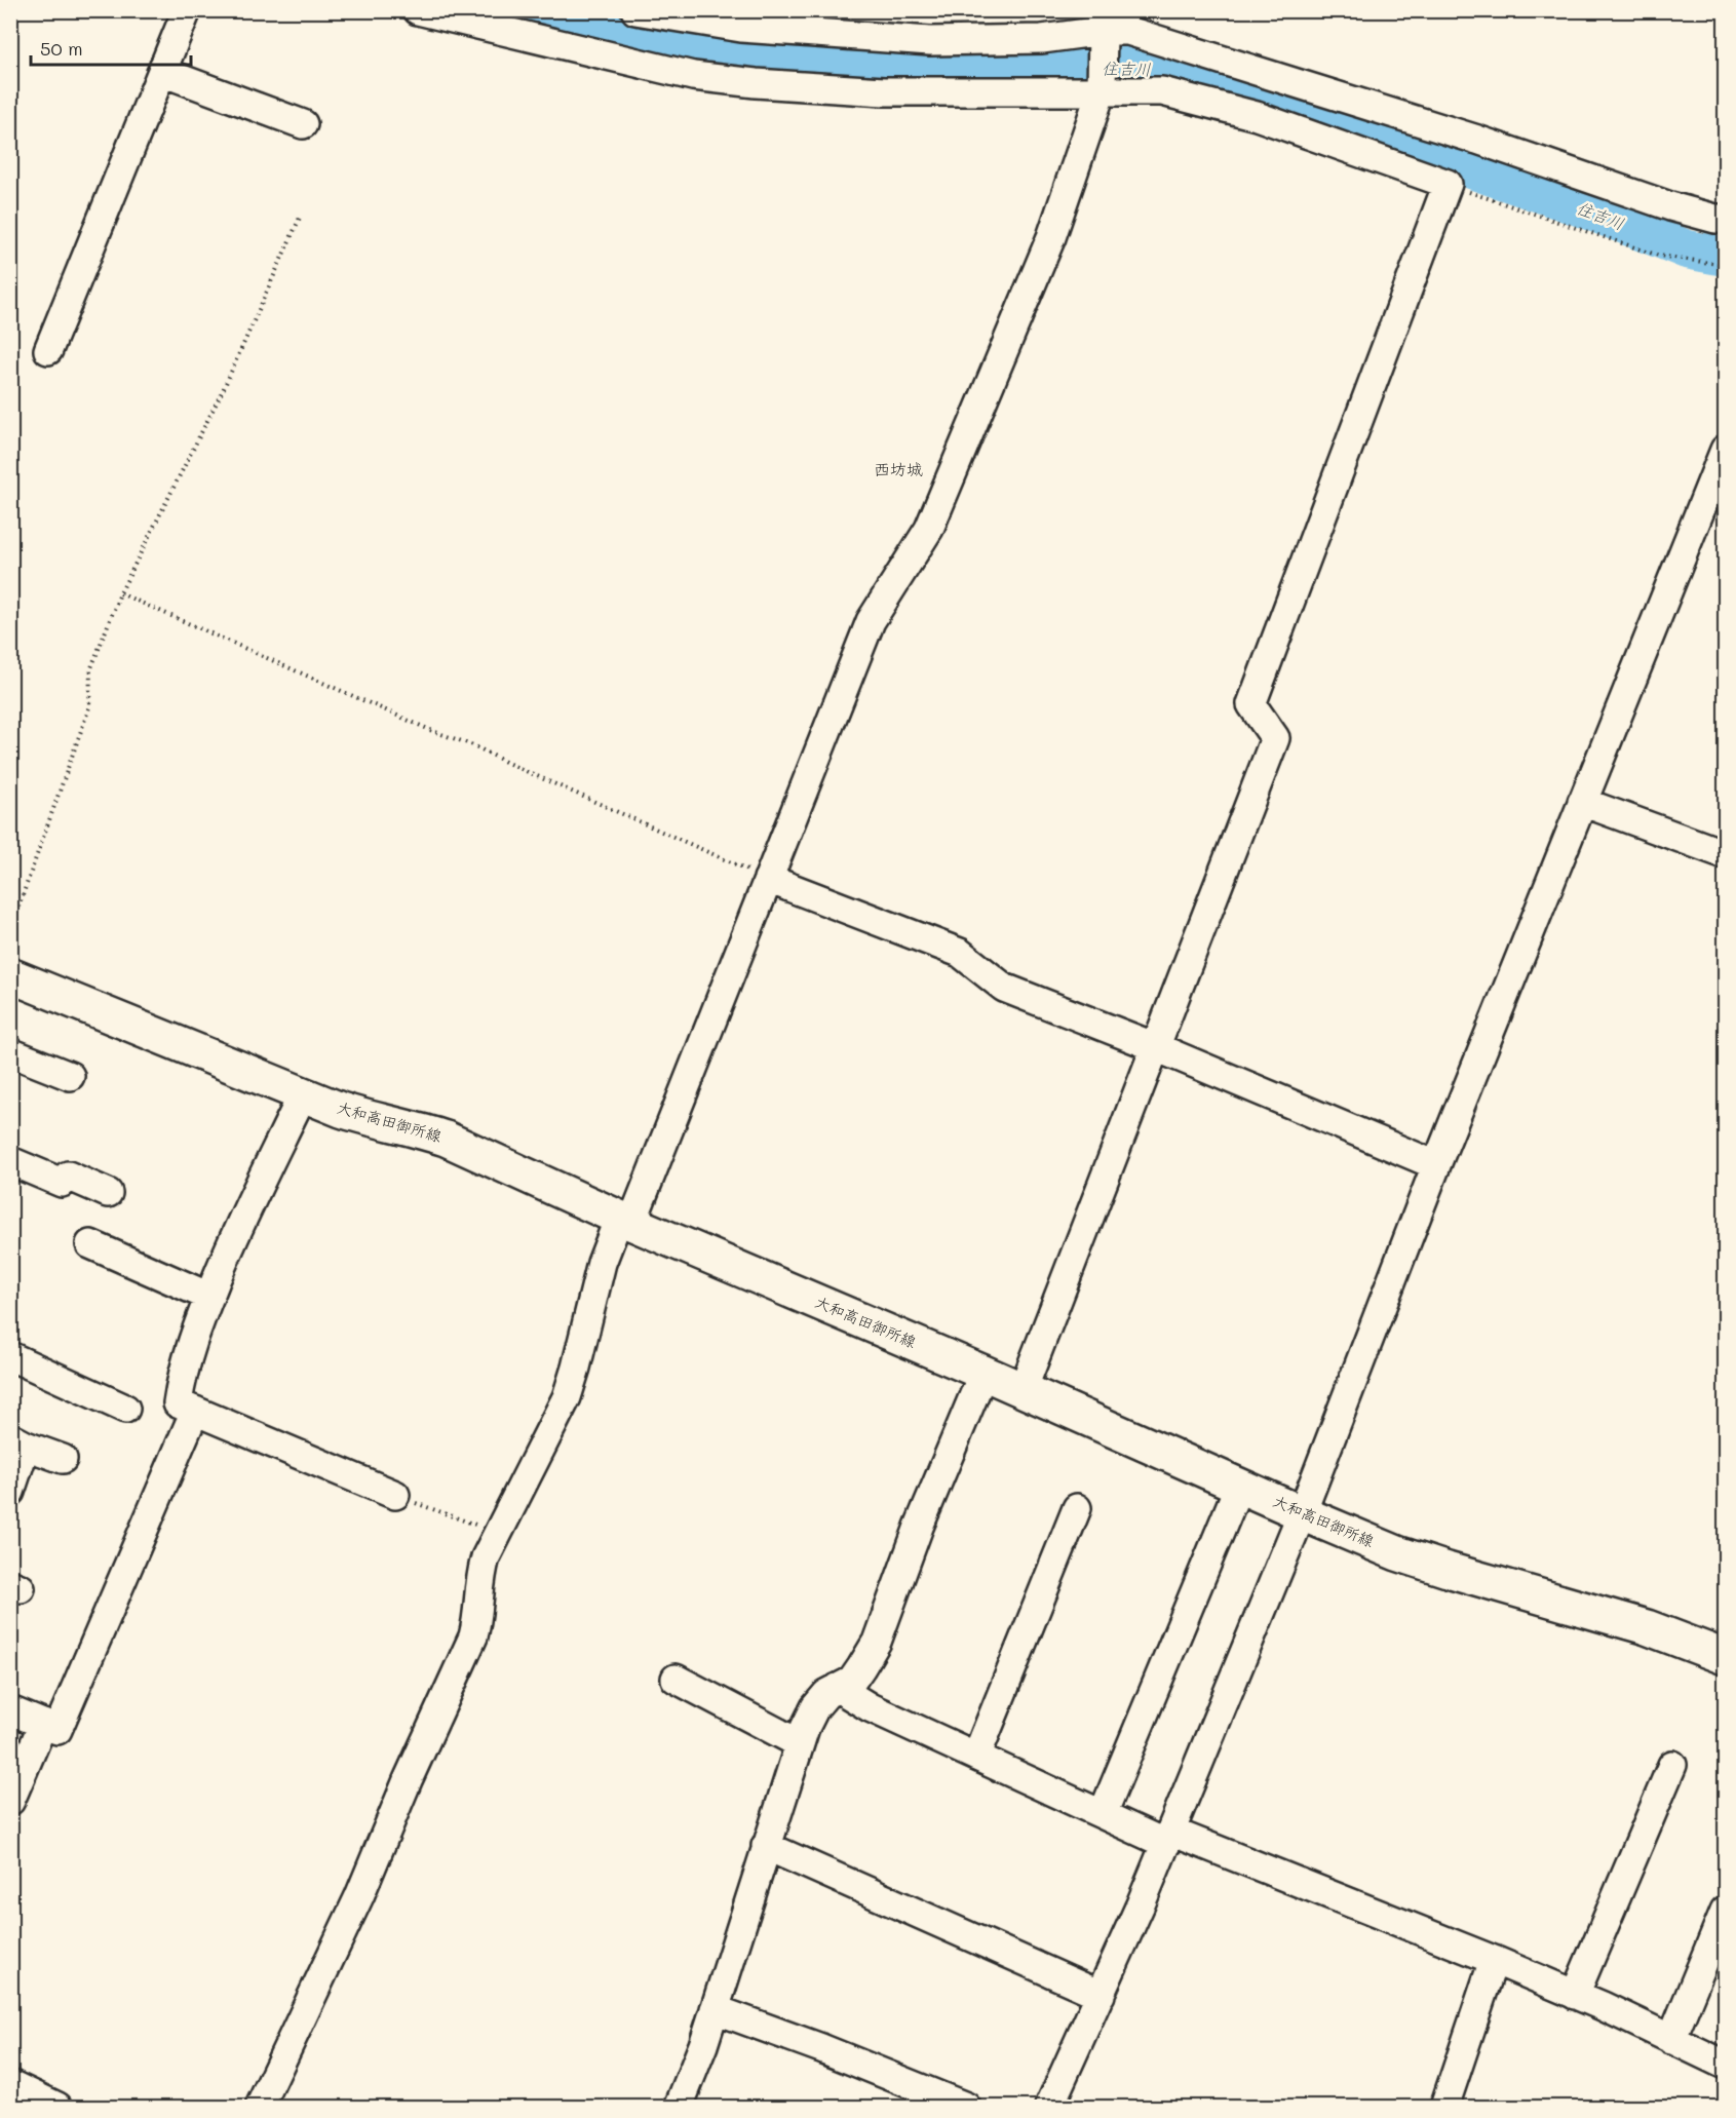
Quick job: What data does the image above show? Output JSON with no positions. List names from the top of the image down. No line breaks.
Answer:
{"streets":{"main road":["大和高田御所線"]},"districts":["西坊城"],"water":["住吉川"],"scale_bar":"50 m"}
